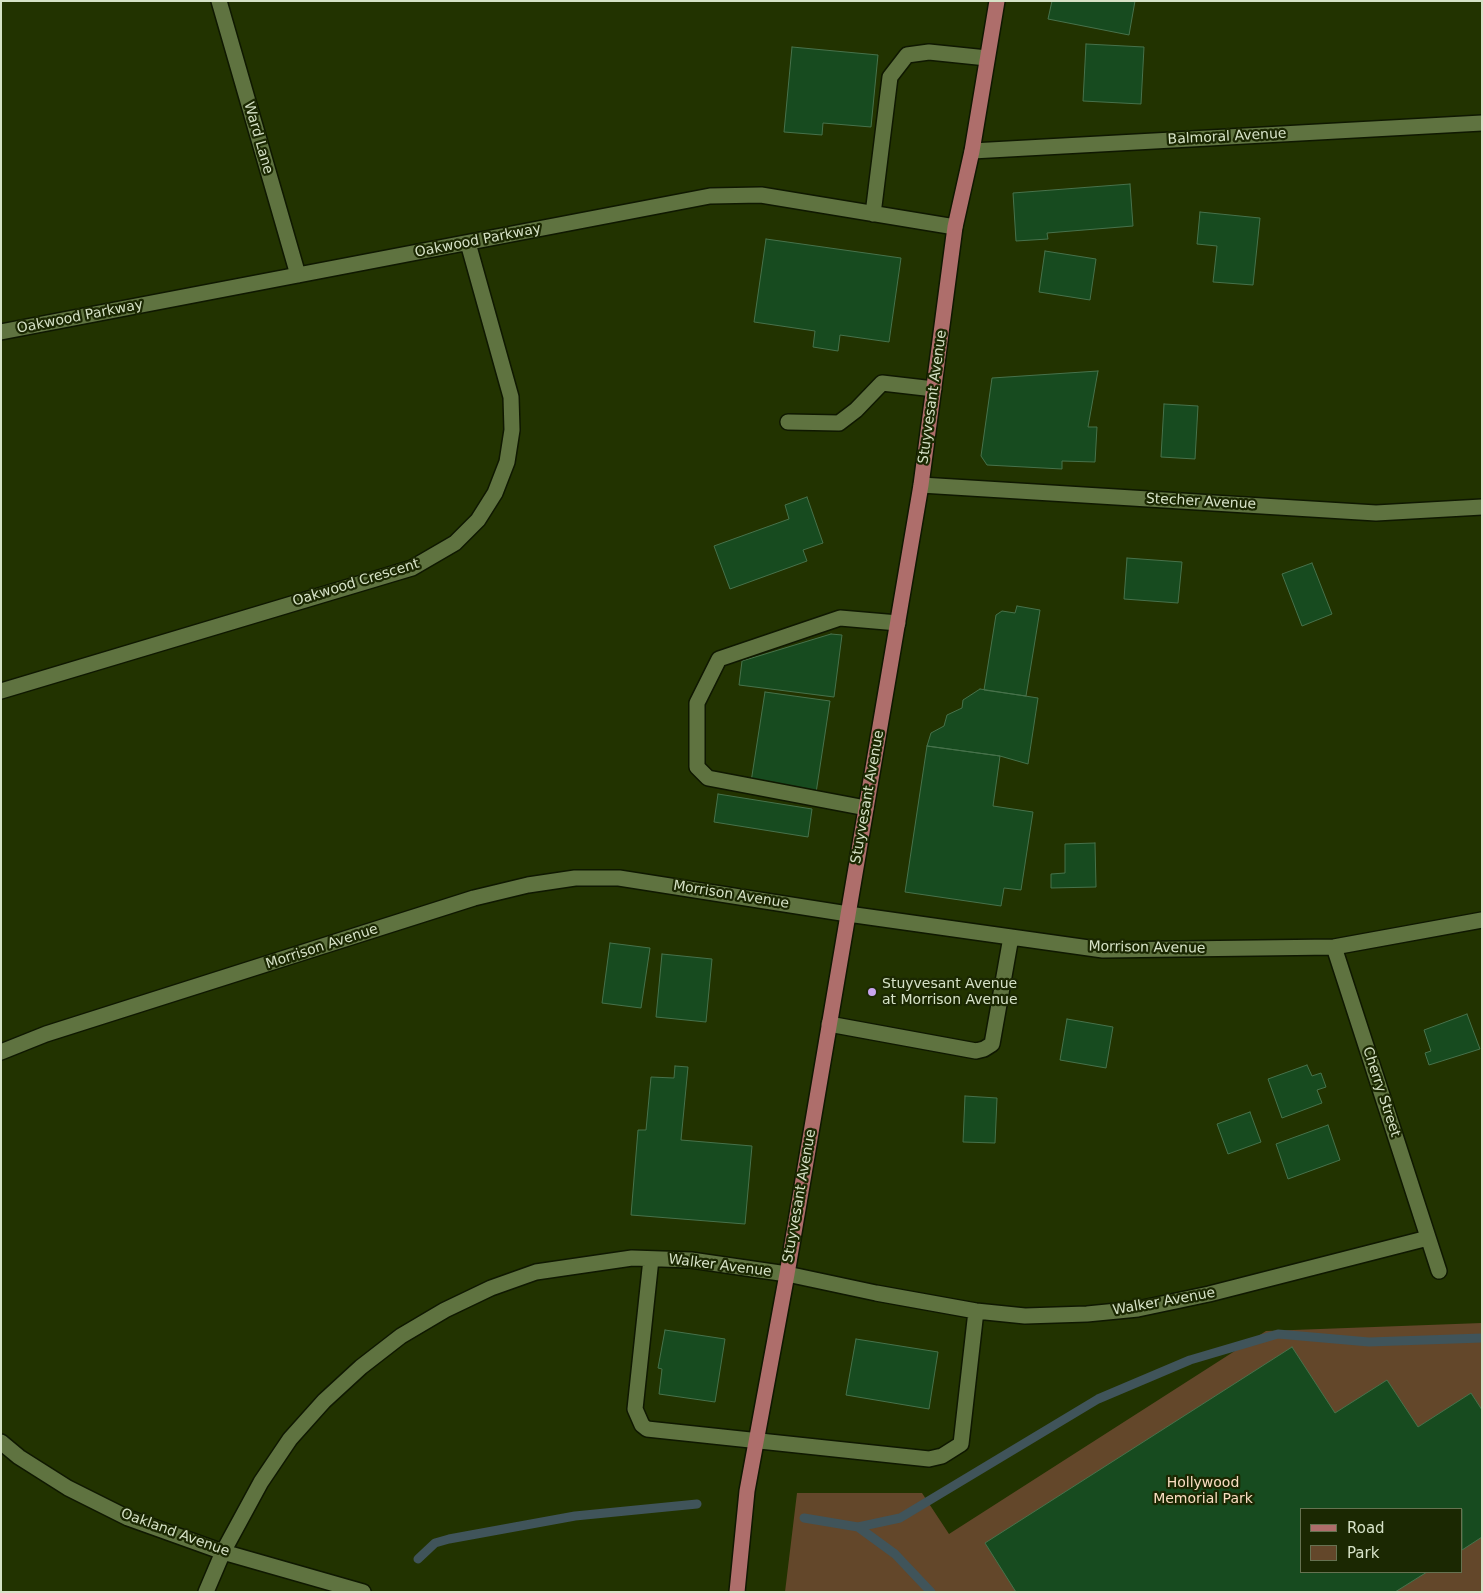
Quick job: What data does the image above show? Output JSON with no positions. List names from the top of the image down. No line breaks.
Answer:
{"streets":{"main road":["Stuyvesant Avenue"],"street":["Balmoral Avenue","Ward Lane","Oakwood Parkway","Stecher Avenue","Oakwood Crescent","Morrison Avenue","Cherry Street","Walker Avenue","Oakland Avenue"]},"crossings":[["Balmoral Avenue","Stuyvesant Avenue"],["Ward Lane","Oakwood Parkway"],["Oakwood Parkway","Stuyvesant Avenue"],["Oakwood Parkway","Oakwood Crescent"],["Stuyvesant Avenue","Stecher Avenue"],["Stuyvesant Avenue","Morrison Avenue"],["Stuyvesant Avenue","Walker Avenue"],["Morrison Avenue","Cherry Street"],["Cherry Street","Walker Avenue"],["Walker Avenue","Oakland Avenue"]],"parks":["Hollywood Memorial Park"],"places":["Stuyvesant Avenue at Morrison Avenue"],"legend":["Road","Park"]}
